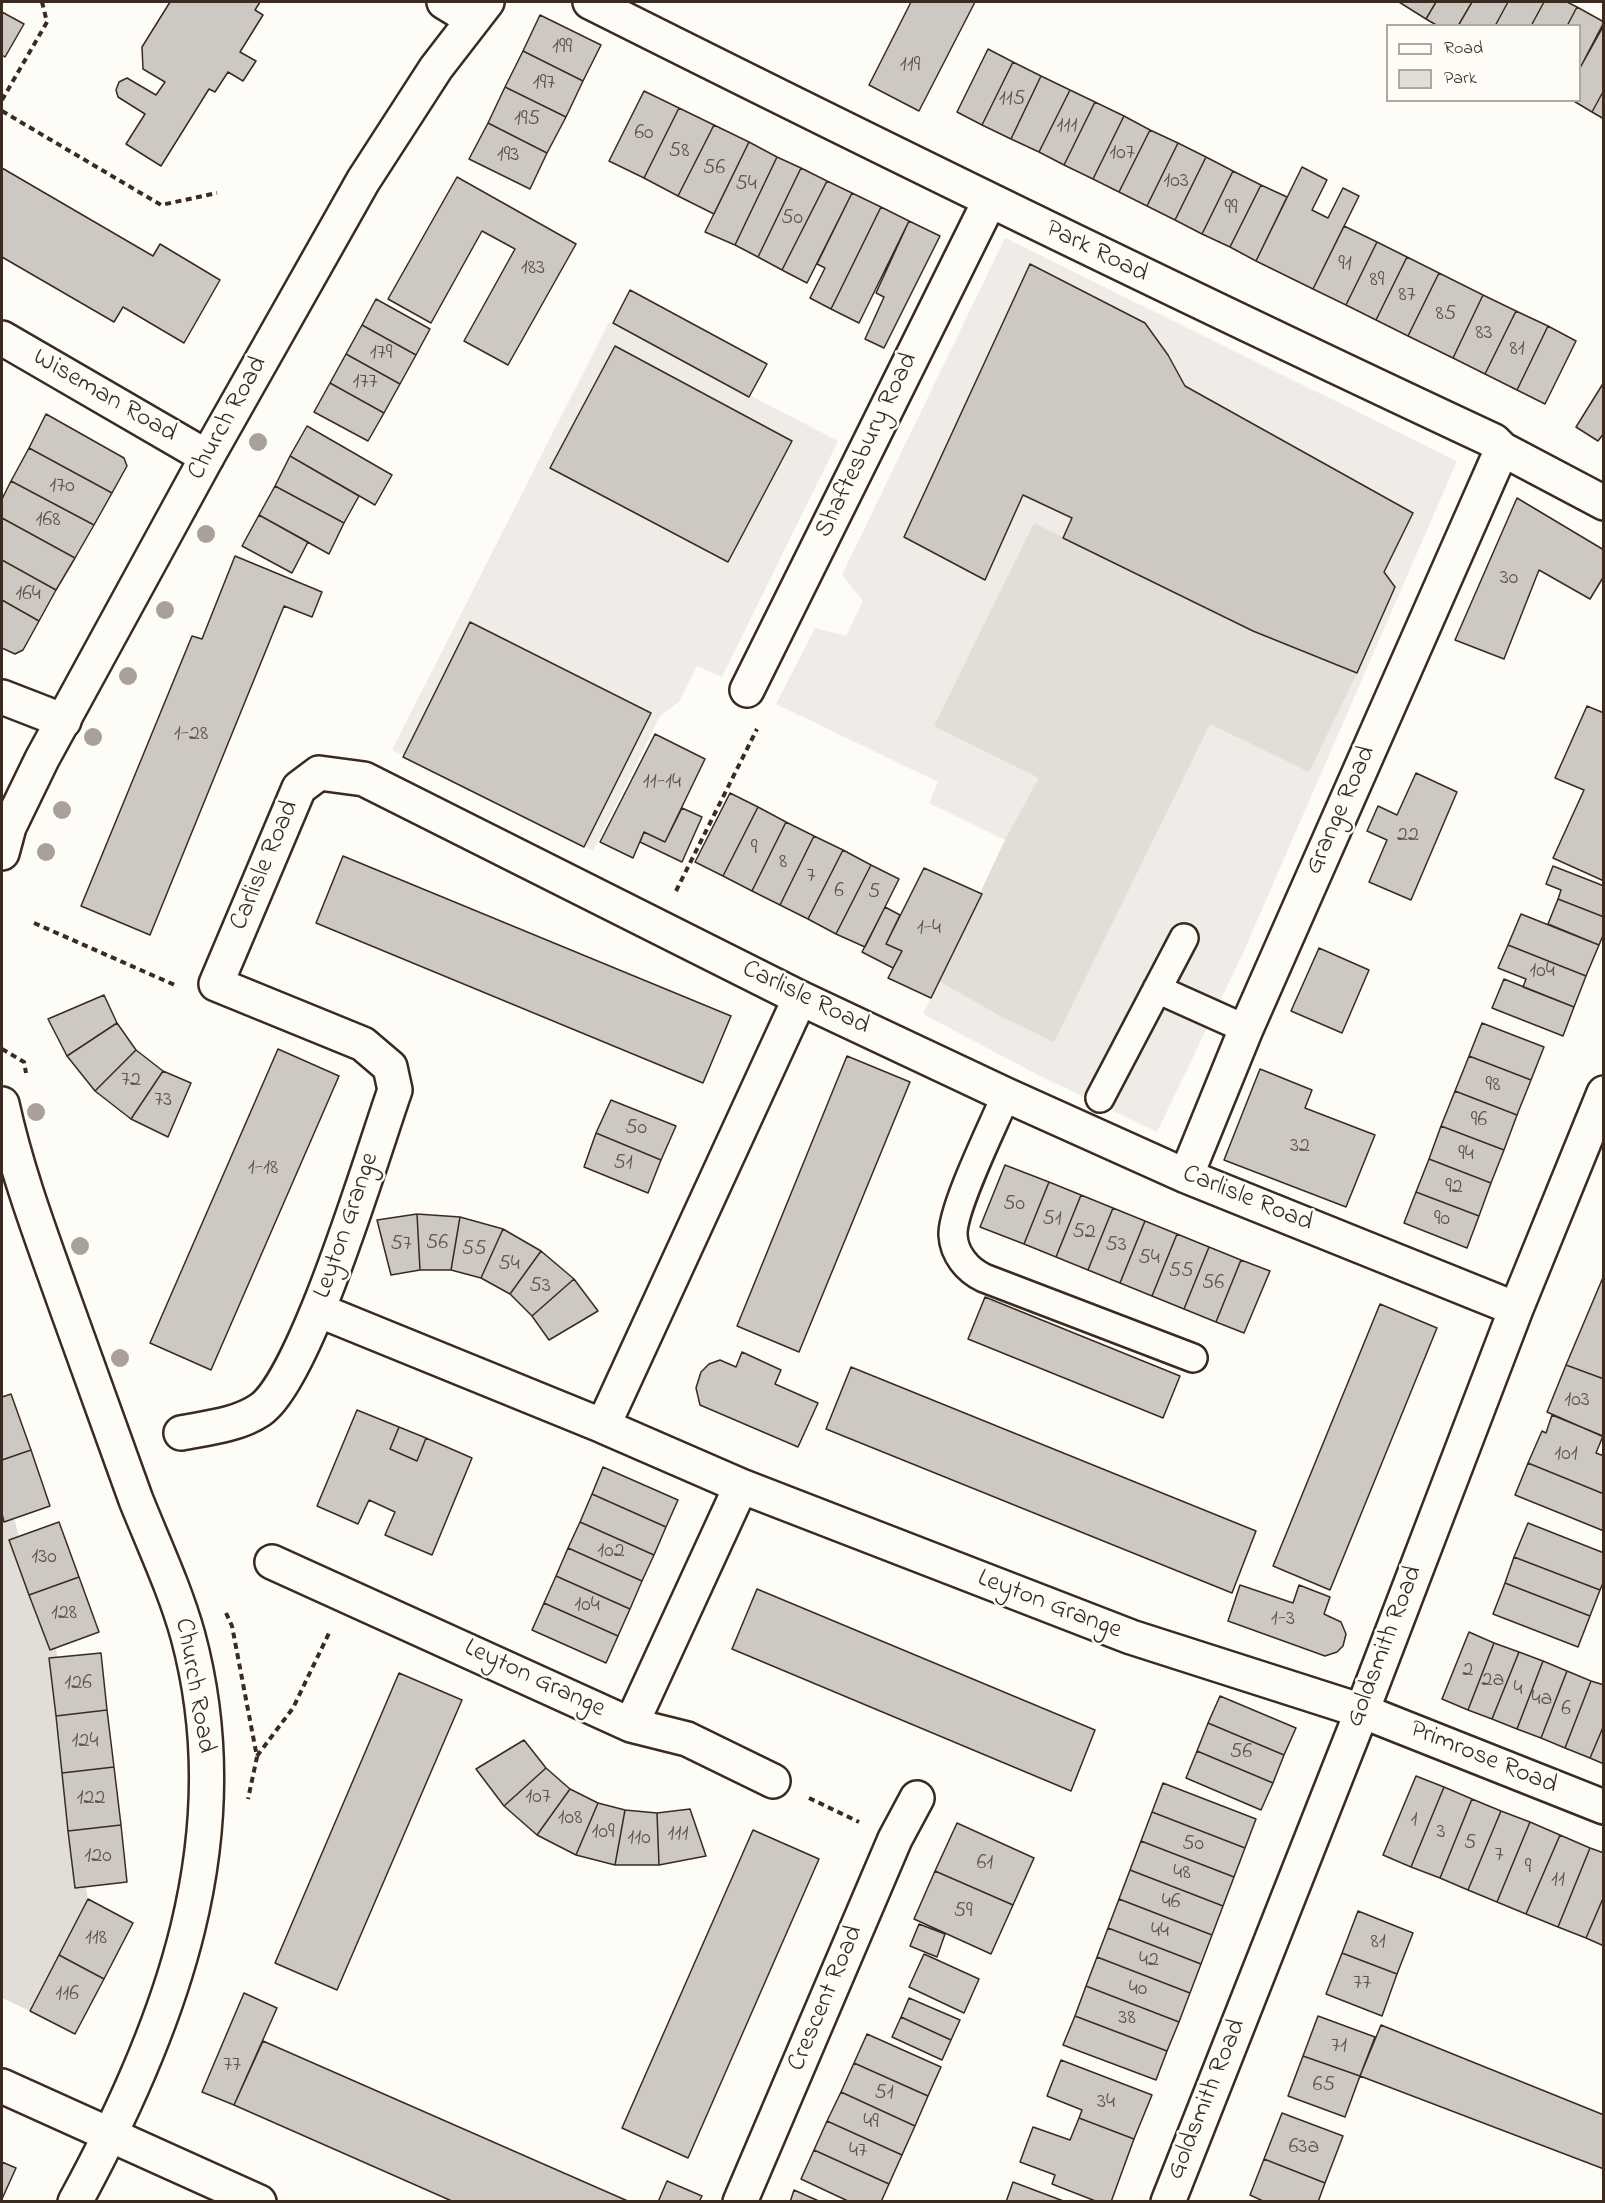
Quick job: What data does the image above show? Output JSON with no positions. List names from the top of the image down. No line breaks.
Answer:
{"streets":{"street":["Park Road","Wiseman Road","Church Road","Shaftesbury Road","Grange Road","Carlisle Road","Leyton Grange","Goldsmith Road","Primrose Road","Crescent Road"]},"crossings":[["Park Road","Shaftesbury Road"],["Park Road","Grange Road"],["Wiseman Road","Church Road"],["Grange Road","Carlisle Road"],["Carlisle Road","Leyton Grange"],["Carlisle Road","Goldsmith Road"],["Leyton Grange","Goldsmith Road"],["Leyton Grange","Primrose Road"],["Goldsmith Road","Primrose Road"]],"house_numbers":["199","119","197","115","195","111","60","58","107","193","56","103","54","99","50","91","183","89","87","85","83","81","179","177","170","168","30","164","1-28","11-14","22","9","8","7","6","5","1-4","104","72","98","73","96","50","32","94","51","1-18","92","50","51","90","52","56","57","53","55","54","54","55","56","53","103","101","102","130","104","128","1-3","2","2a","126","4","4a","6","124","56","107","122","108","1","109","3","111","110","5","50","7","120","61","9","48","11","46","59","44","118","81","42","77","40","116","38","71","77","65","51","34","49","63a","47"],"legend":["Road","Park"]}
